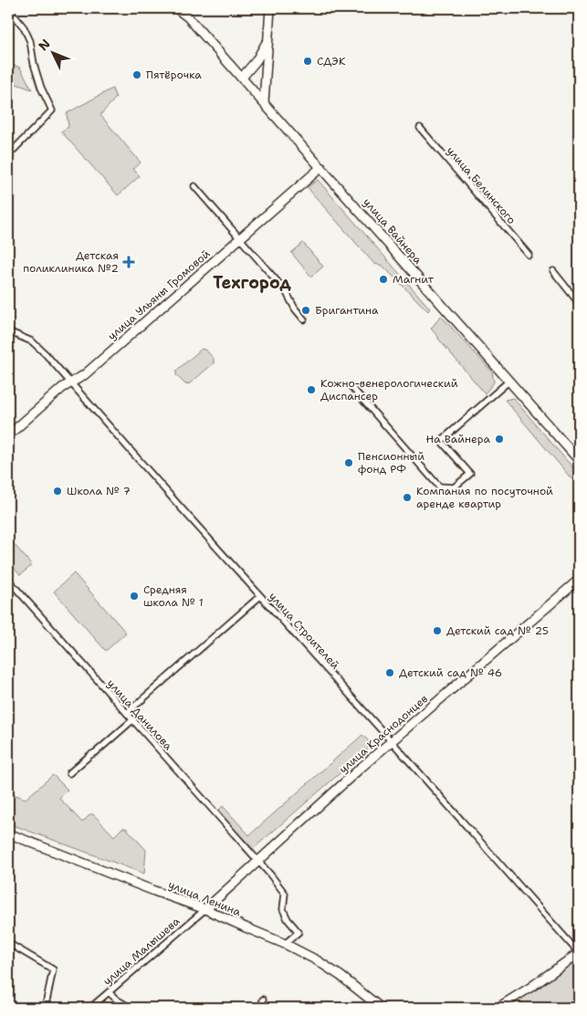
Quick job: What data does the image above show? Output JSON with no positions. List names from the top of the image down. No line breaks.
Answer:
{"streets":{"main road":["улица Вайнера","улица Ульяны Громовой","улица Краснодонцев","улица Ленина"],"street":["улица Белинского","улица Строителей","улица Данилова","улица Малышева"]},"crossings":[["улица Вайнера","улица Ульяны Громовой"],["улица Ульяны Громовой","улица Строителей"],["улица Строителей","улица Краснодонцев"],["улица Данилова","улица Краснодонцев"],["улица Данилова","улица Ленина"],["улица Краснодонцев","улица Ленина"],["улица Краснодонцев","улица Малышева"],["улица Ленина","улица Малышева"]],"districts":["Техгород"],"places":{"other":["СДЭК","Пятёрочка","Магнит","Бригантина","Кожно-венерологический Диспансер","На Вайнера","Пенсионный фонд РФ","Школа № 7","Компания по посуточной аренде квартир","Средняя школа № 1","Детский сад № 25","Детский сад № 46"],"health":["Детская поликлиника №2"]},"north":"top left"}
